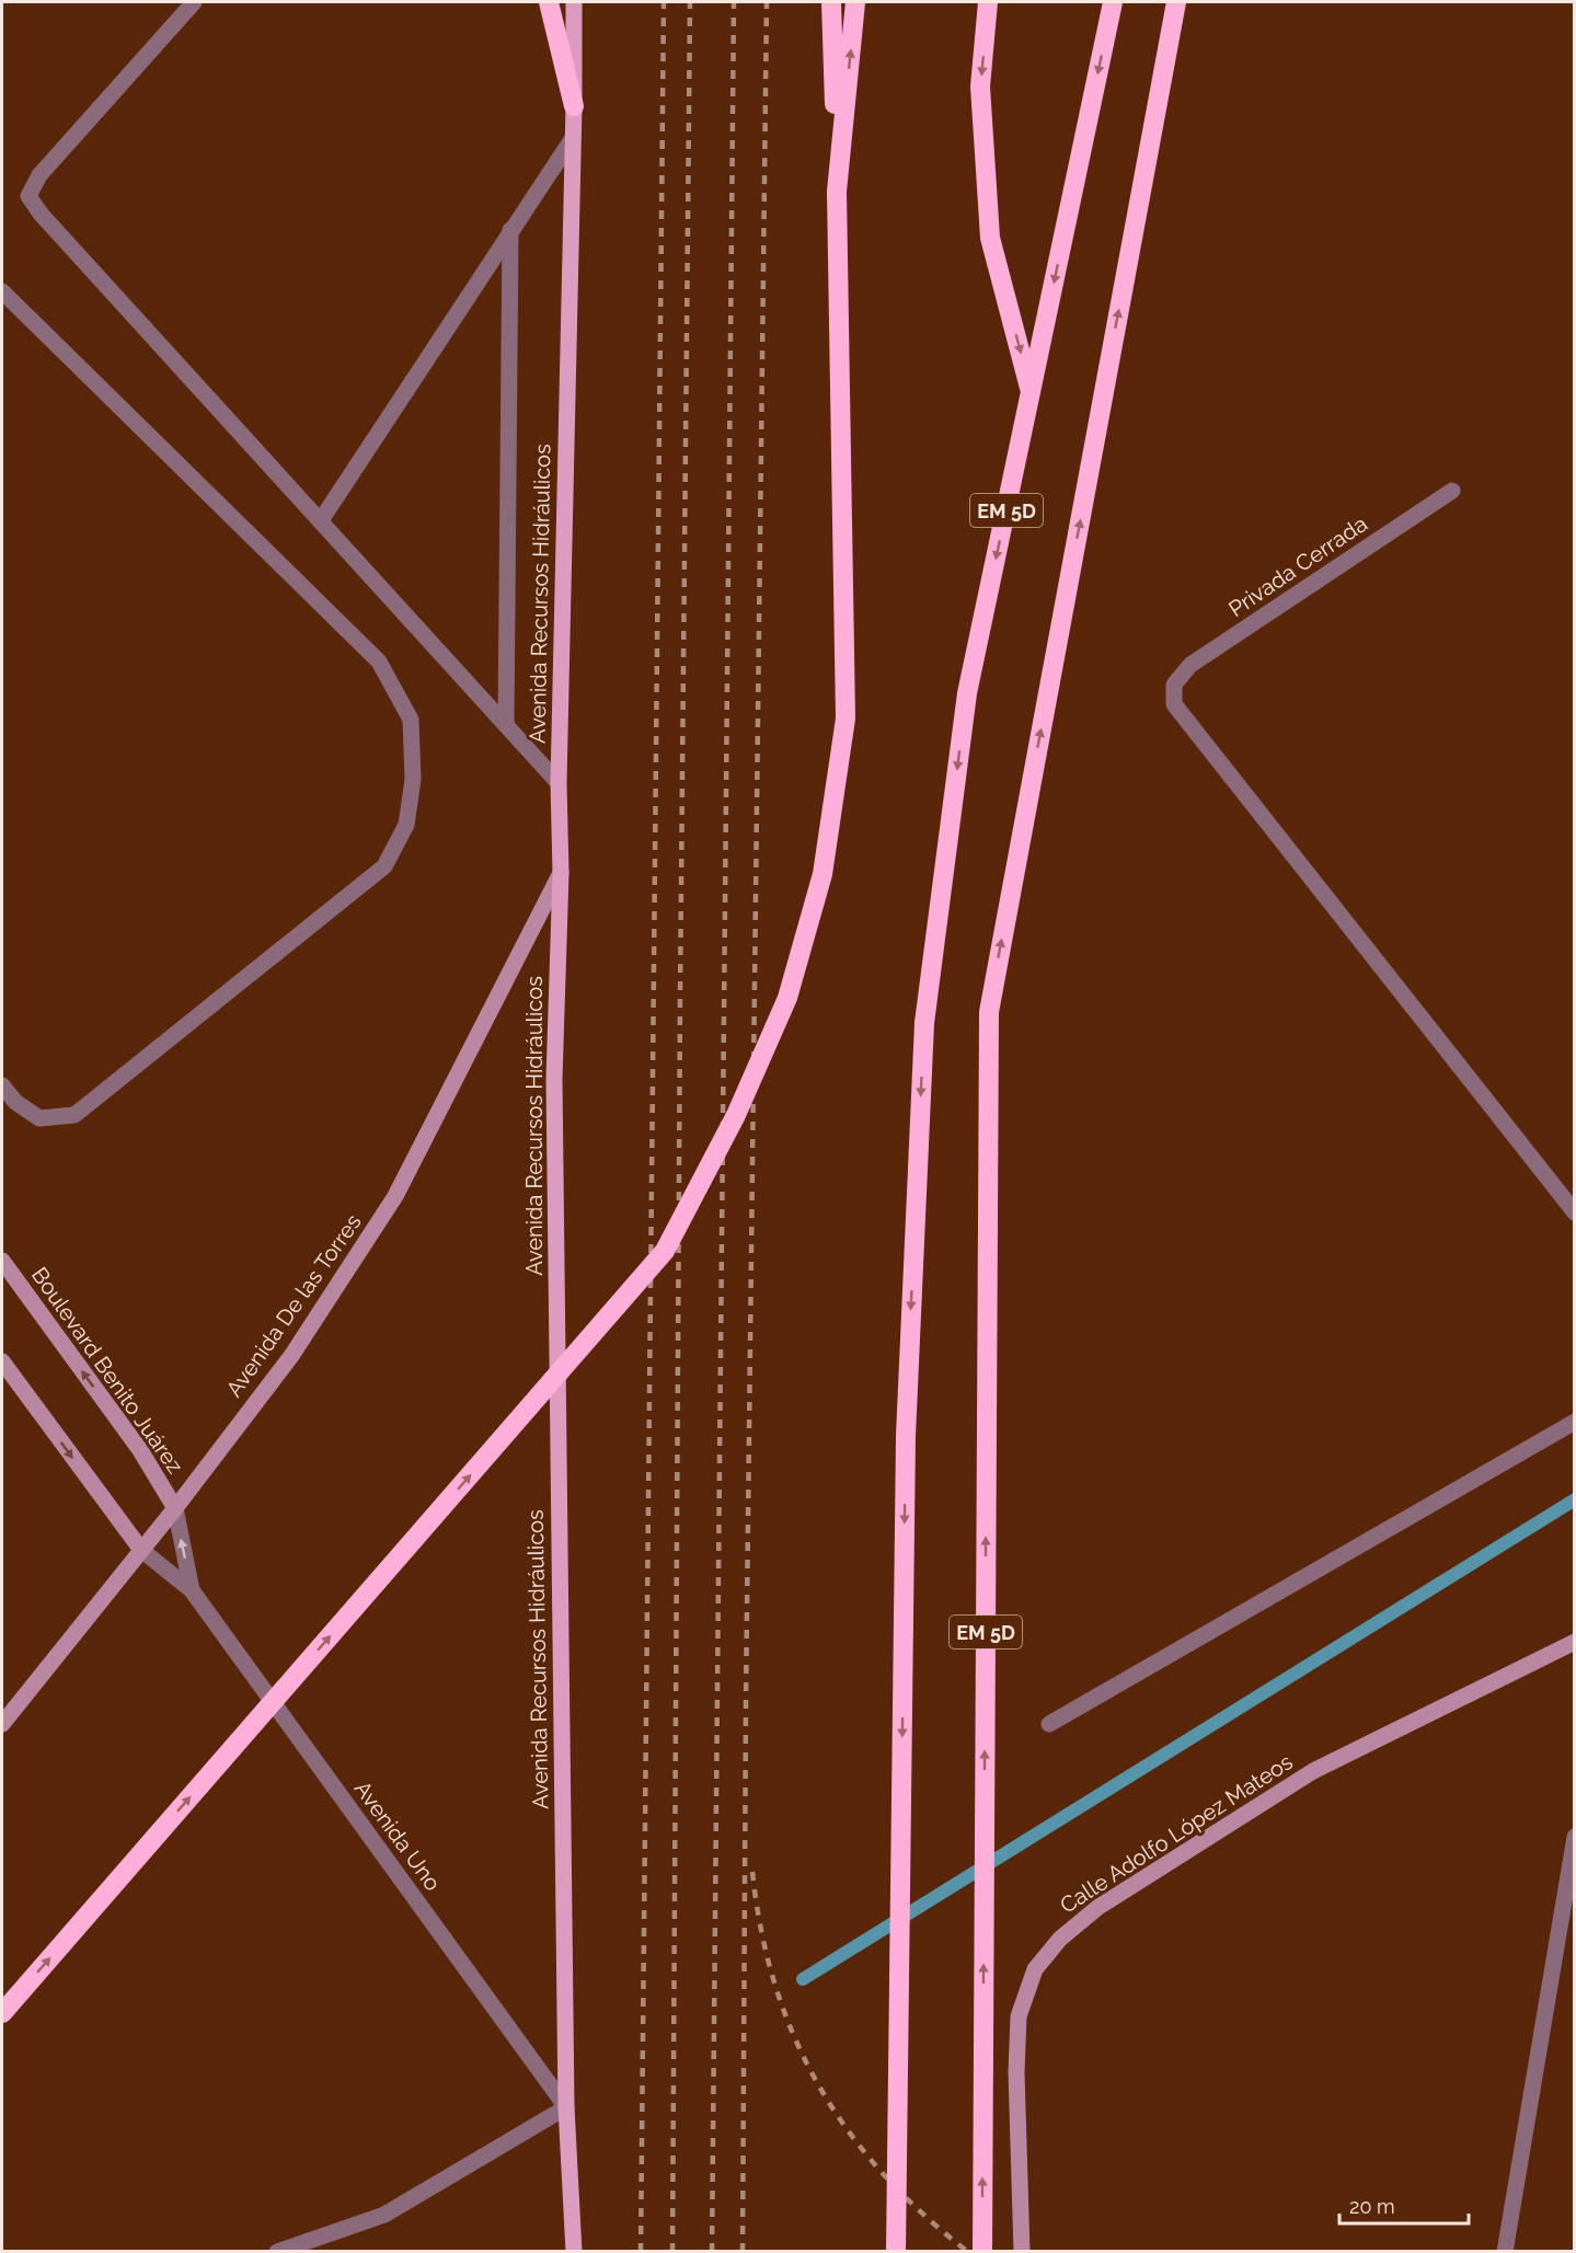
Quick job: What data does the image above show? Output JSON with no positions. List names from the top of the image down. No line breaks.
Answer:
{"streets":{"highway":["EM 5D"],"main road":["Avenida Recursos Hidráulicos","Avenida De las Torres","Boulevard Benito Juárez","Calle Adolfo López Mateos"],"street":["Privada Cerrada","Avenida Uno"]},"crossings":[["Avenida Recursos Hidráulicos","Avenida De las Torres"],["Avenida Recursos Hidráulicos","Avenida Uno"],["Avenida De las Torres","Boulevard Benito Juárez"],["Avenida De las Torres","Avenida Uno"],["Boulevard Benito Juárez","Avenida Uno"]],"scale_bar":"20 m"}
